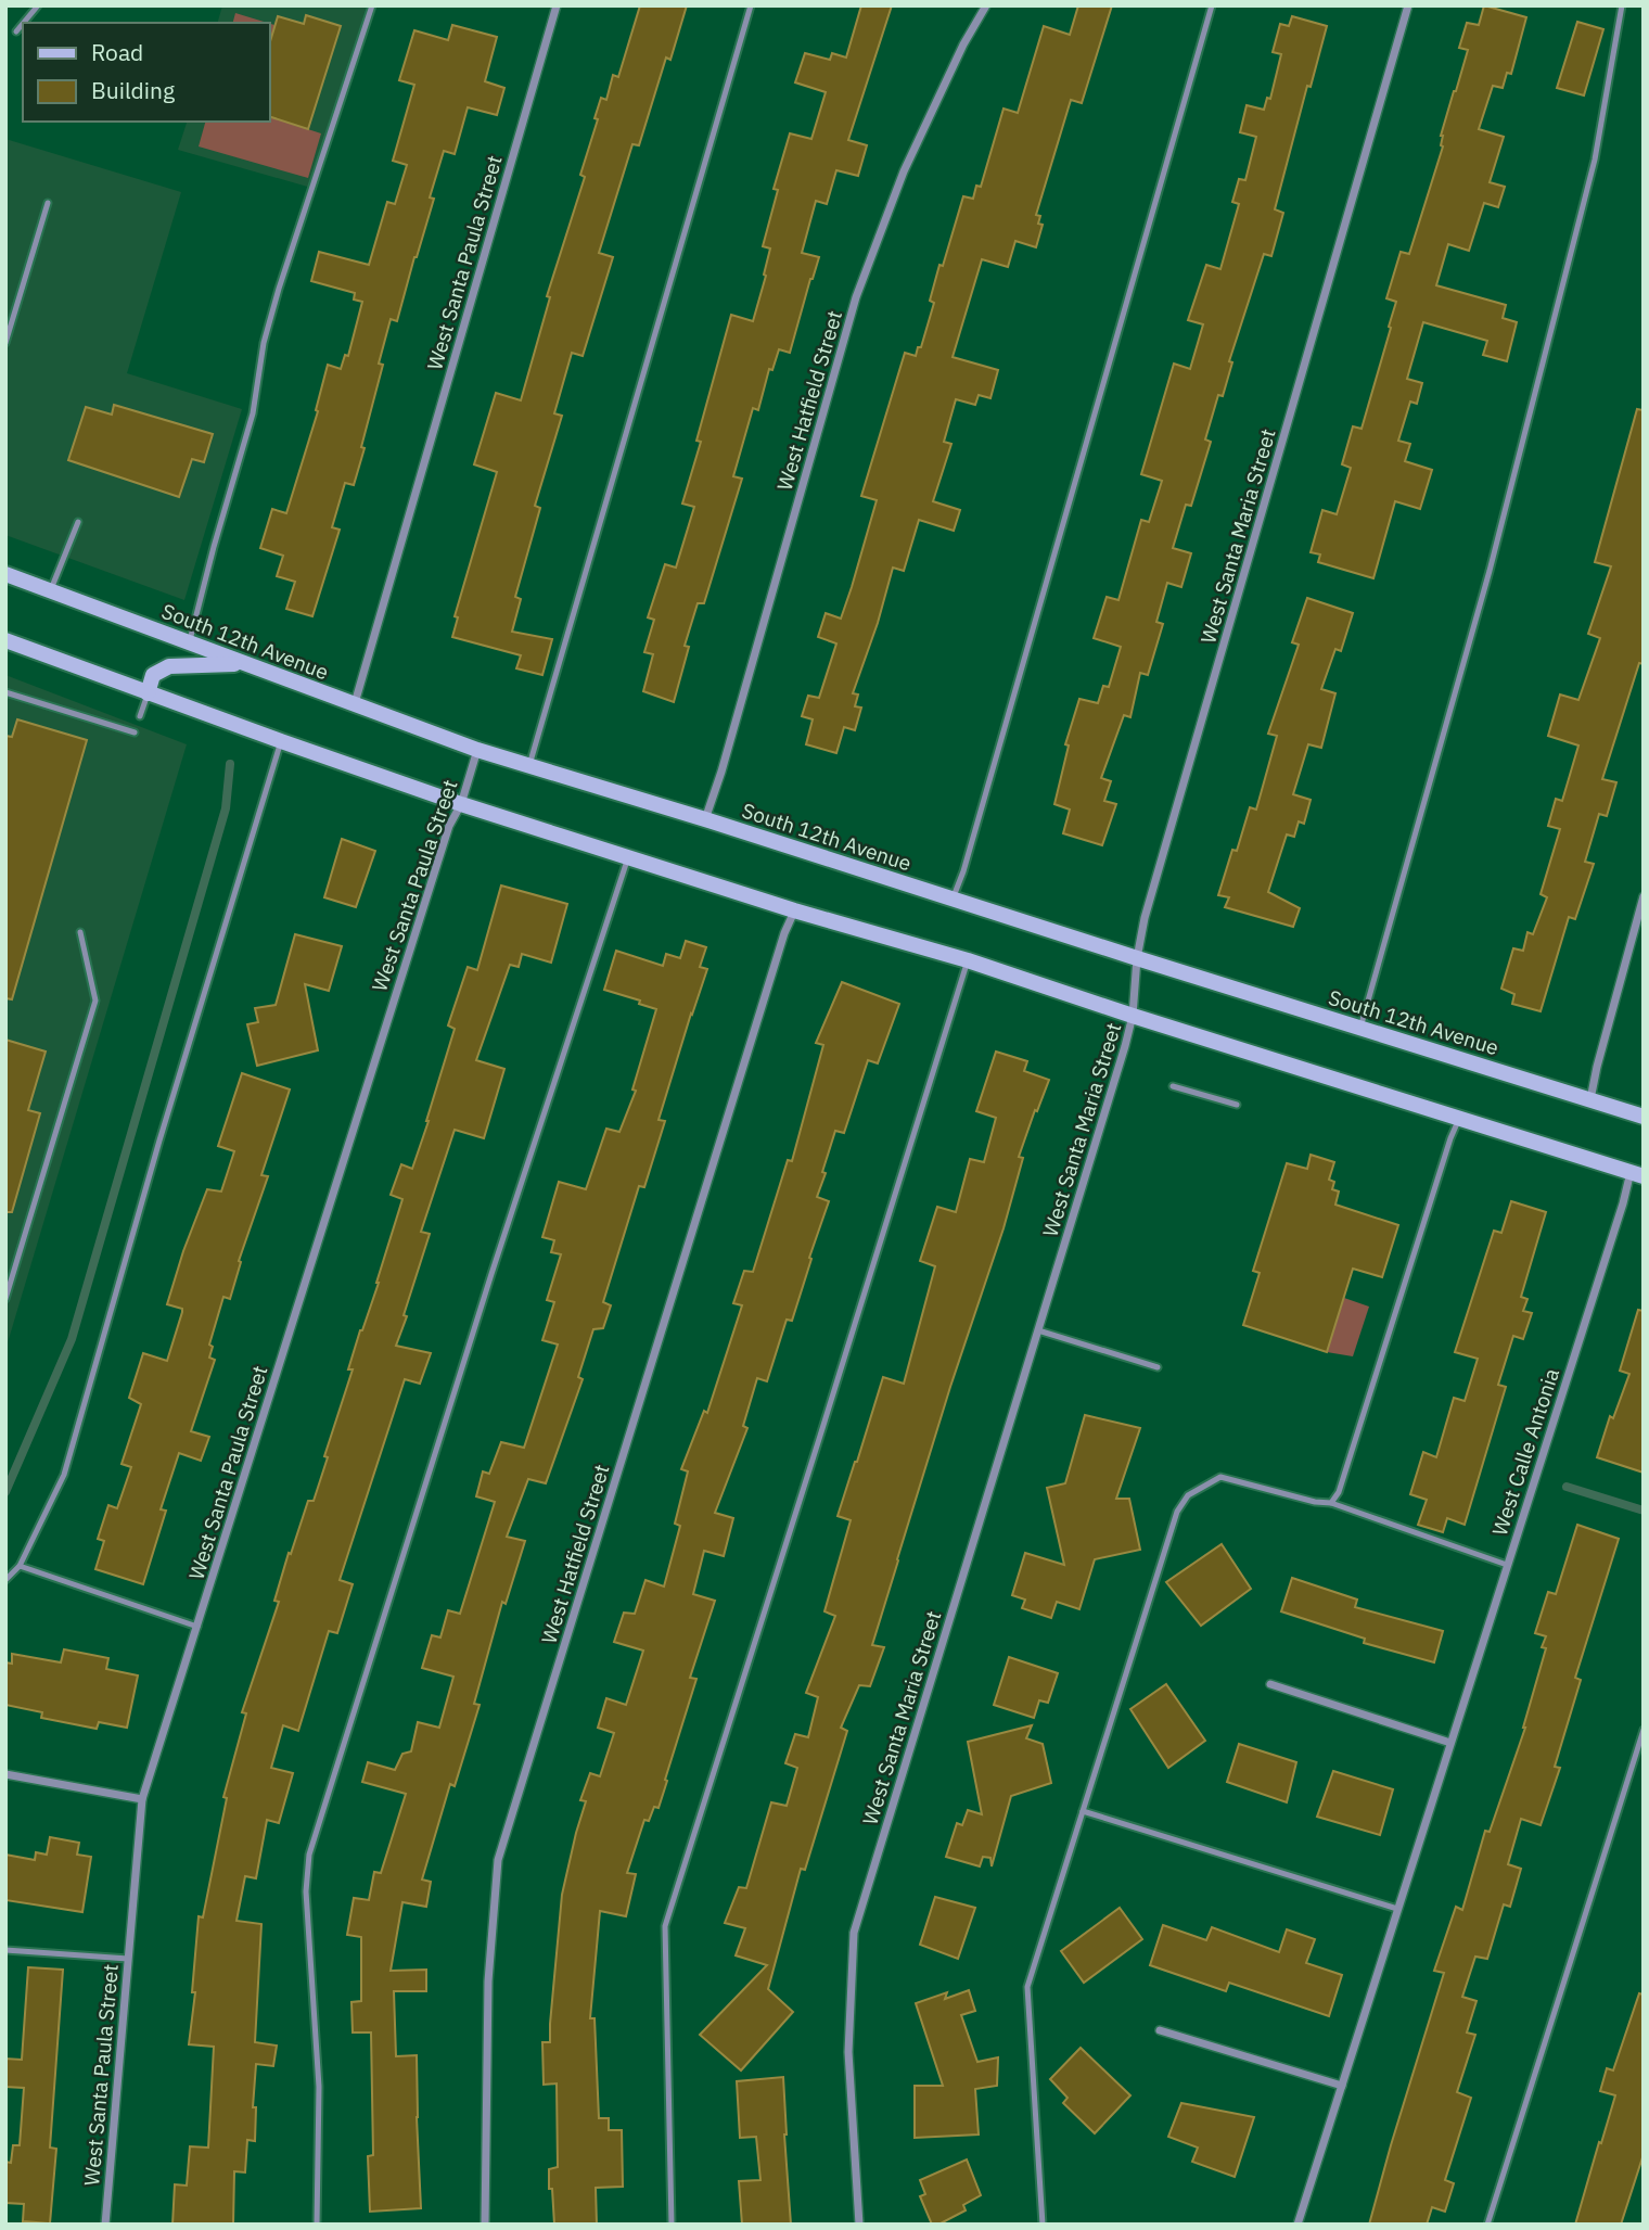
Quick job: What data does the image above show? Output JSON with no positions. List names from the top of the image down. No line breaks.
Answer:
{"streets":{"main road":["South 12th Avenue"],"street":["West Santa Paula Street","West Hatfield Street","West Santa Maria Street","West Calle Antonia"]},"crossings":[["West Santa Paula Street","South 12th Avenue"],["West Hatfield Street","South 12th Avenue"],["West Santa Maria Street","South 12th Avenue"]],"legend":["Road","Building"]}
